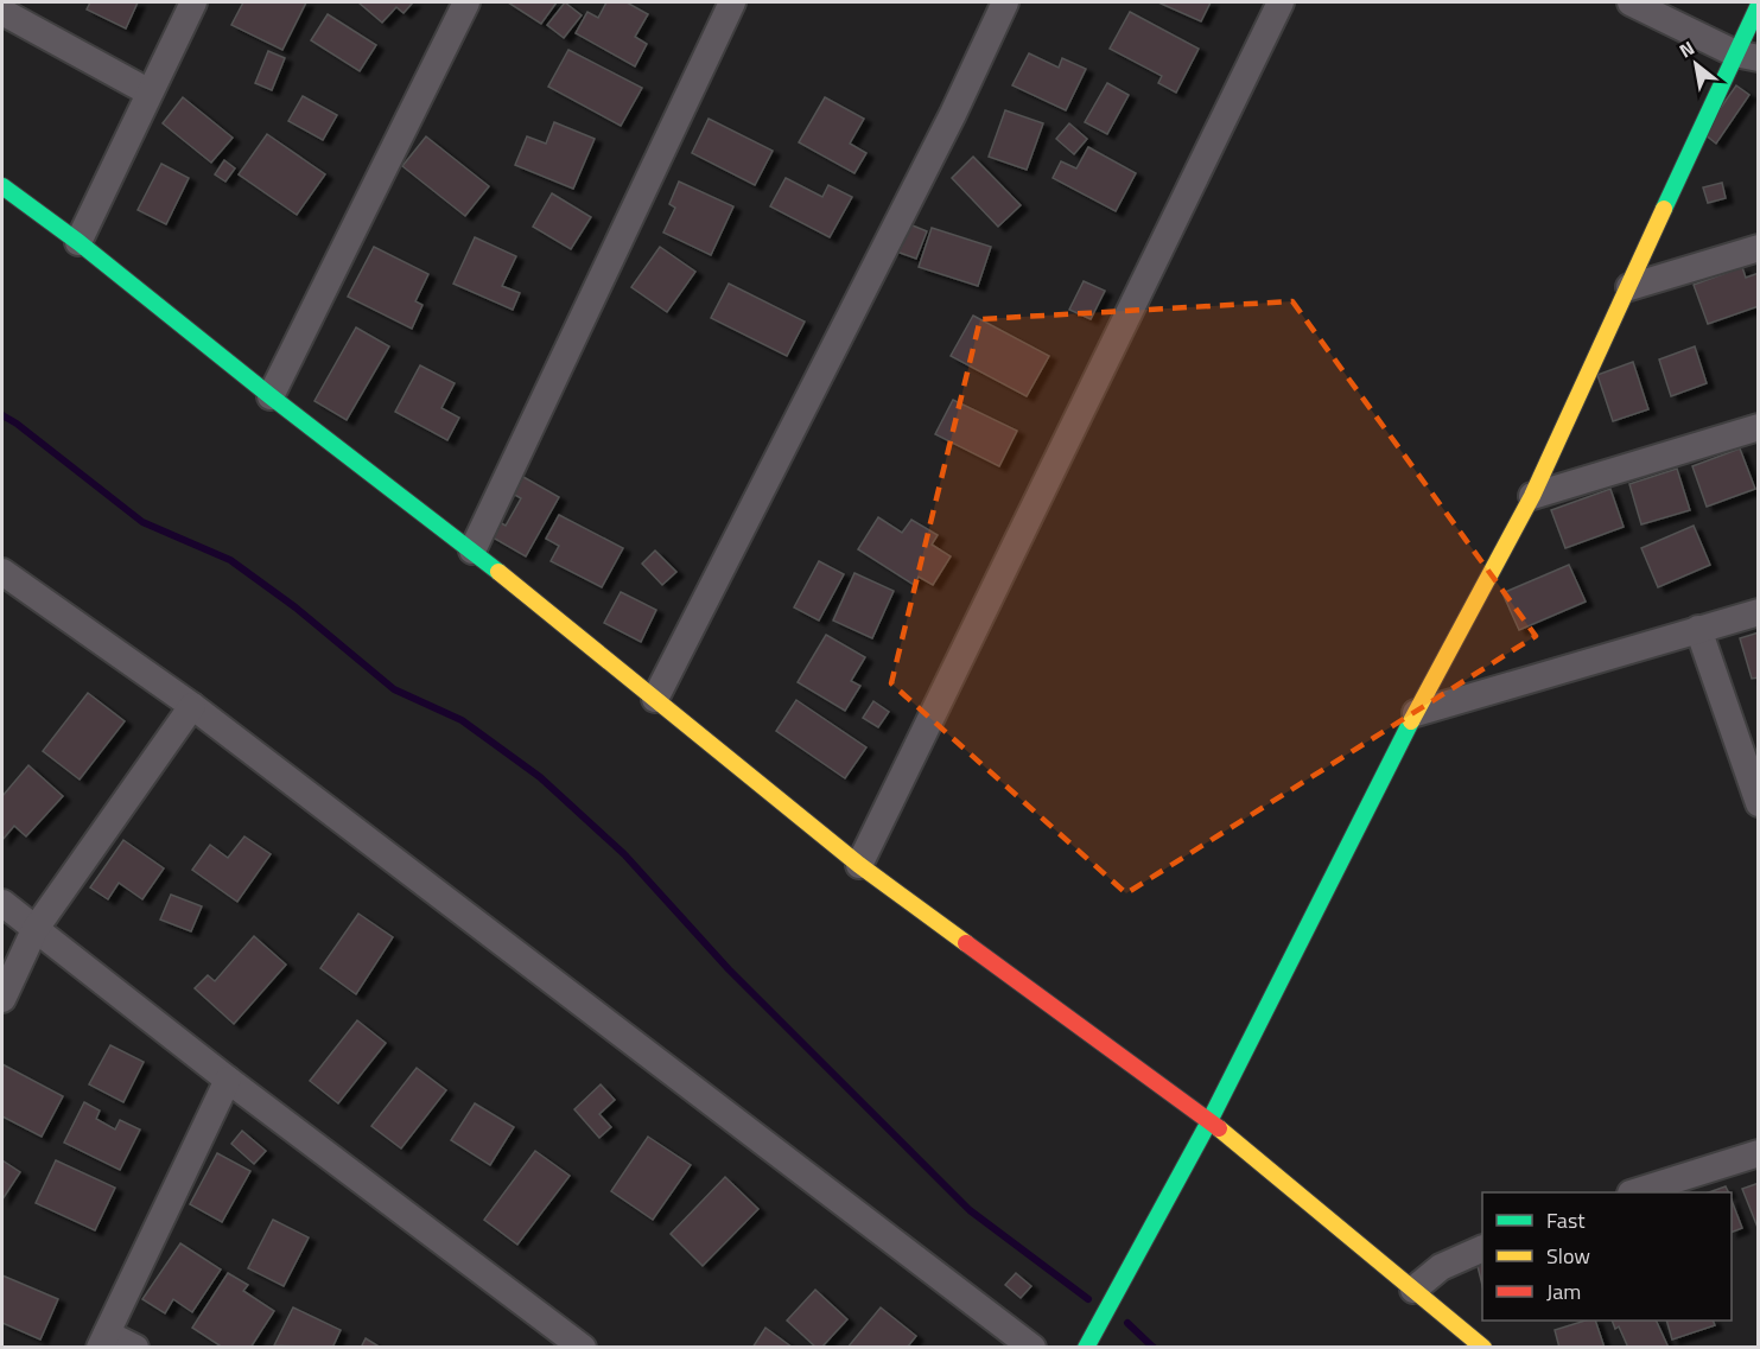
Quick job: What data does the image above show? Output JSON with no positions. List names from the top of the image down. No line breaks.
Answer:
{"legend":["Fast","Slow","Jam"],"north":"top left"}
